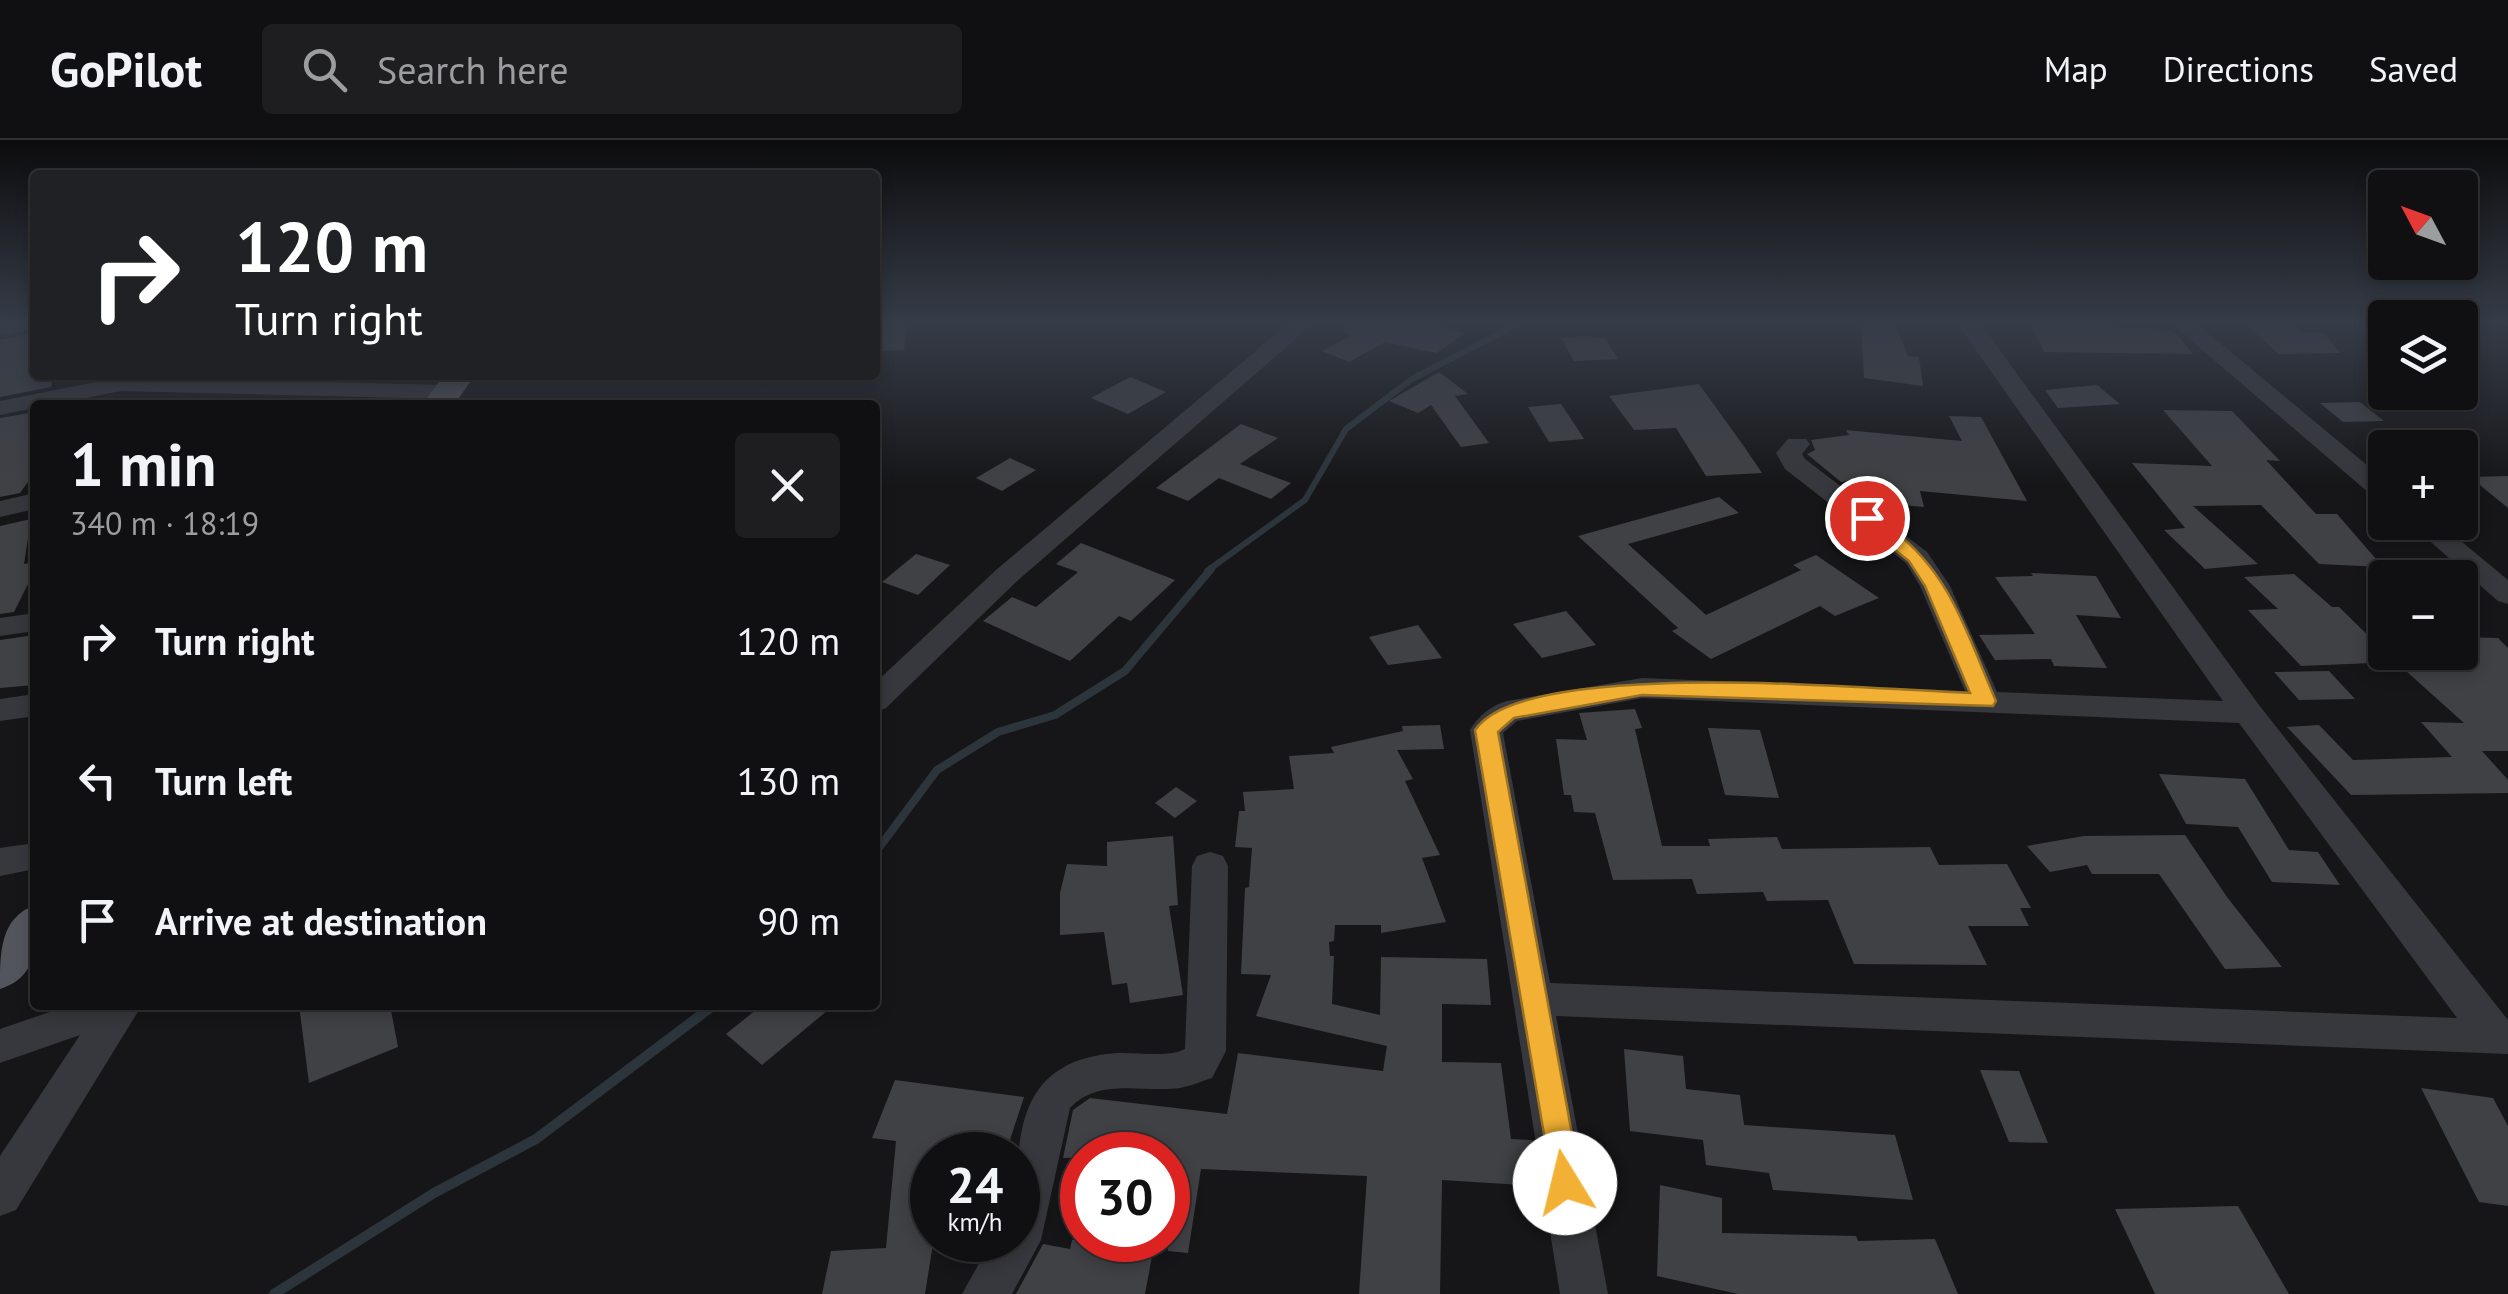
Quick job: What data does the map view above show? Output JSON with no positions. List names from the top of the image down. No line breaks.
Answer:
{"north":"top left","page":{"header":"GoPilot","search":"Search here","nav":["Map","Directions","Saved"],"map_buttons":["+","−"],"turn":["120 m","Turn right"],"heading":["1 min","340 m · 18:19"],"list":[{"name":"Turn right","value":"120 m"},{"name":"Turn left","value":"130 m"},{"name":"Arrive at destination","value":"90 m"}],"speed":"24 km/h","limit":"30"}}
